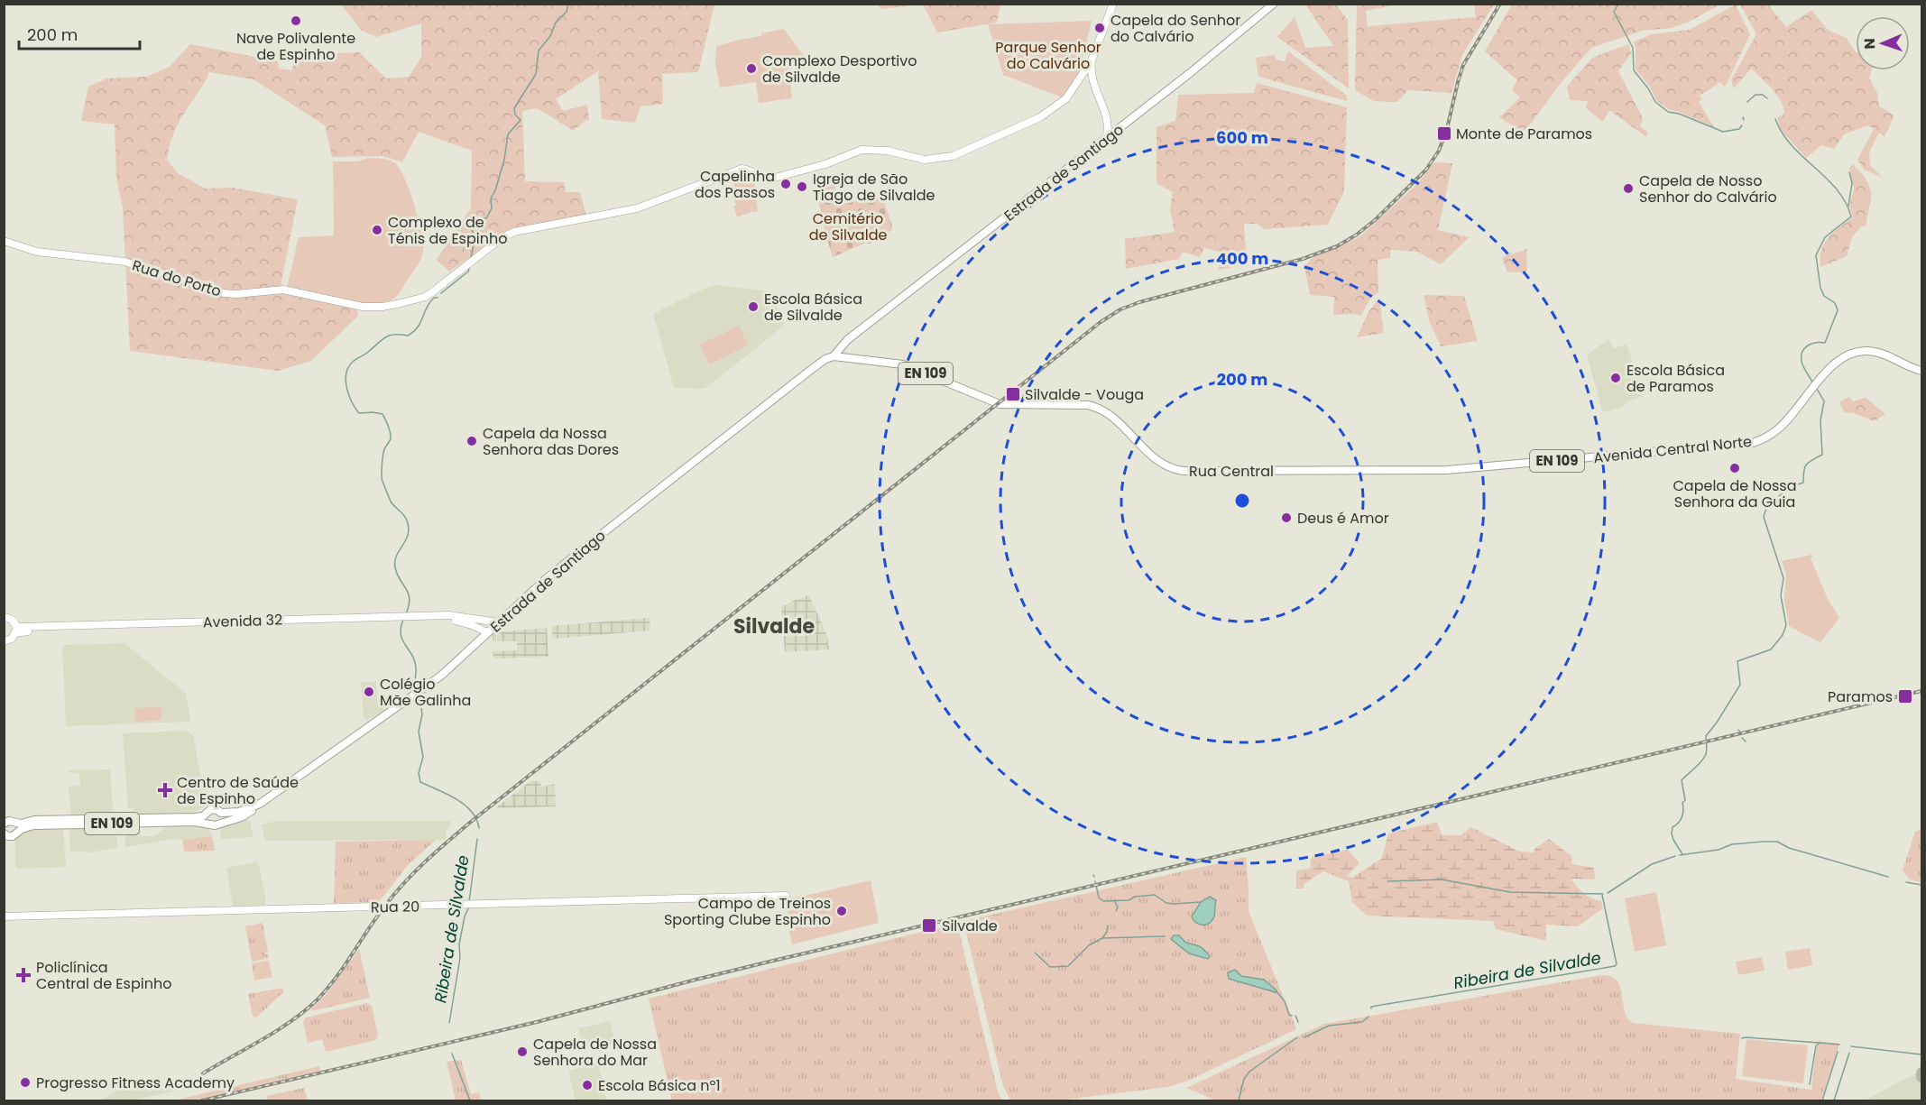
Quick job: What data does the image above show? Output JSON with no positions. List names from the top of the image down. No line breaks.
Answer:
{"streets":{"main road":["Estrada de Santiago","Rua do Porto","EN 109","Avenida Central Norte","Rua Central","Avenida 32","Rua 20"]},"crossings":[["Estrada de Santiago","EN 109"],["Estrada de Santiago","Rua Central"],["Estrada de Santiago","Avenida 32"],["Avenida Central Norte","Rua Central"]],"districts":["Silvalde"],"water":["Ribeira de Silvalde"],"parks":["Parque Senhor do Calvário","Cemitério de Silvalde"],"places":{"other":["Nave Polivalente de Espinho","Capela do Senhor do Calvário","Complexo Desportivo de Silvalde","Capelinha dos Passos","Igreja de São Tiago de Silvalde","Capela de Nosso Senhor do Calvário","Complexo de Ténis de Espinho","Escola Básica de Silvalde","Escola Básica de Paramos","Capela da Nossa Senhora das Dores","Capela de Nossa Senhora da Guia","Deus é Amor","Colégio Mãe Galinha","Campo de Treinos Sporting Clube Espinho","Capela de Nossa Senhora do Mar","Progresso Fitness Academy","Escola Básica nº1"],"transit":["Monte de Paramos","Silvalde - Vouga","Paramos","Silvalde"],"health":["Centro de Saúde de Espinho","Policlínica Central de Espinho"]},"scale_bar":"200 m","north":"left","rings":["600 m","400 m","200 m"]}
